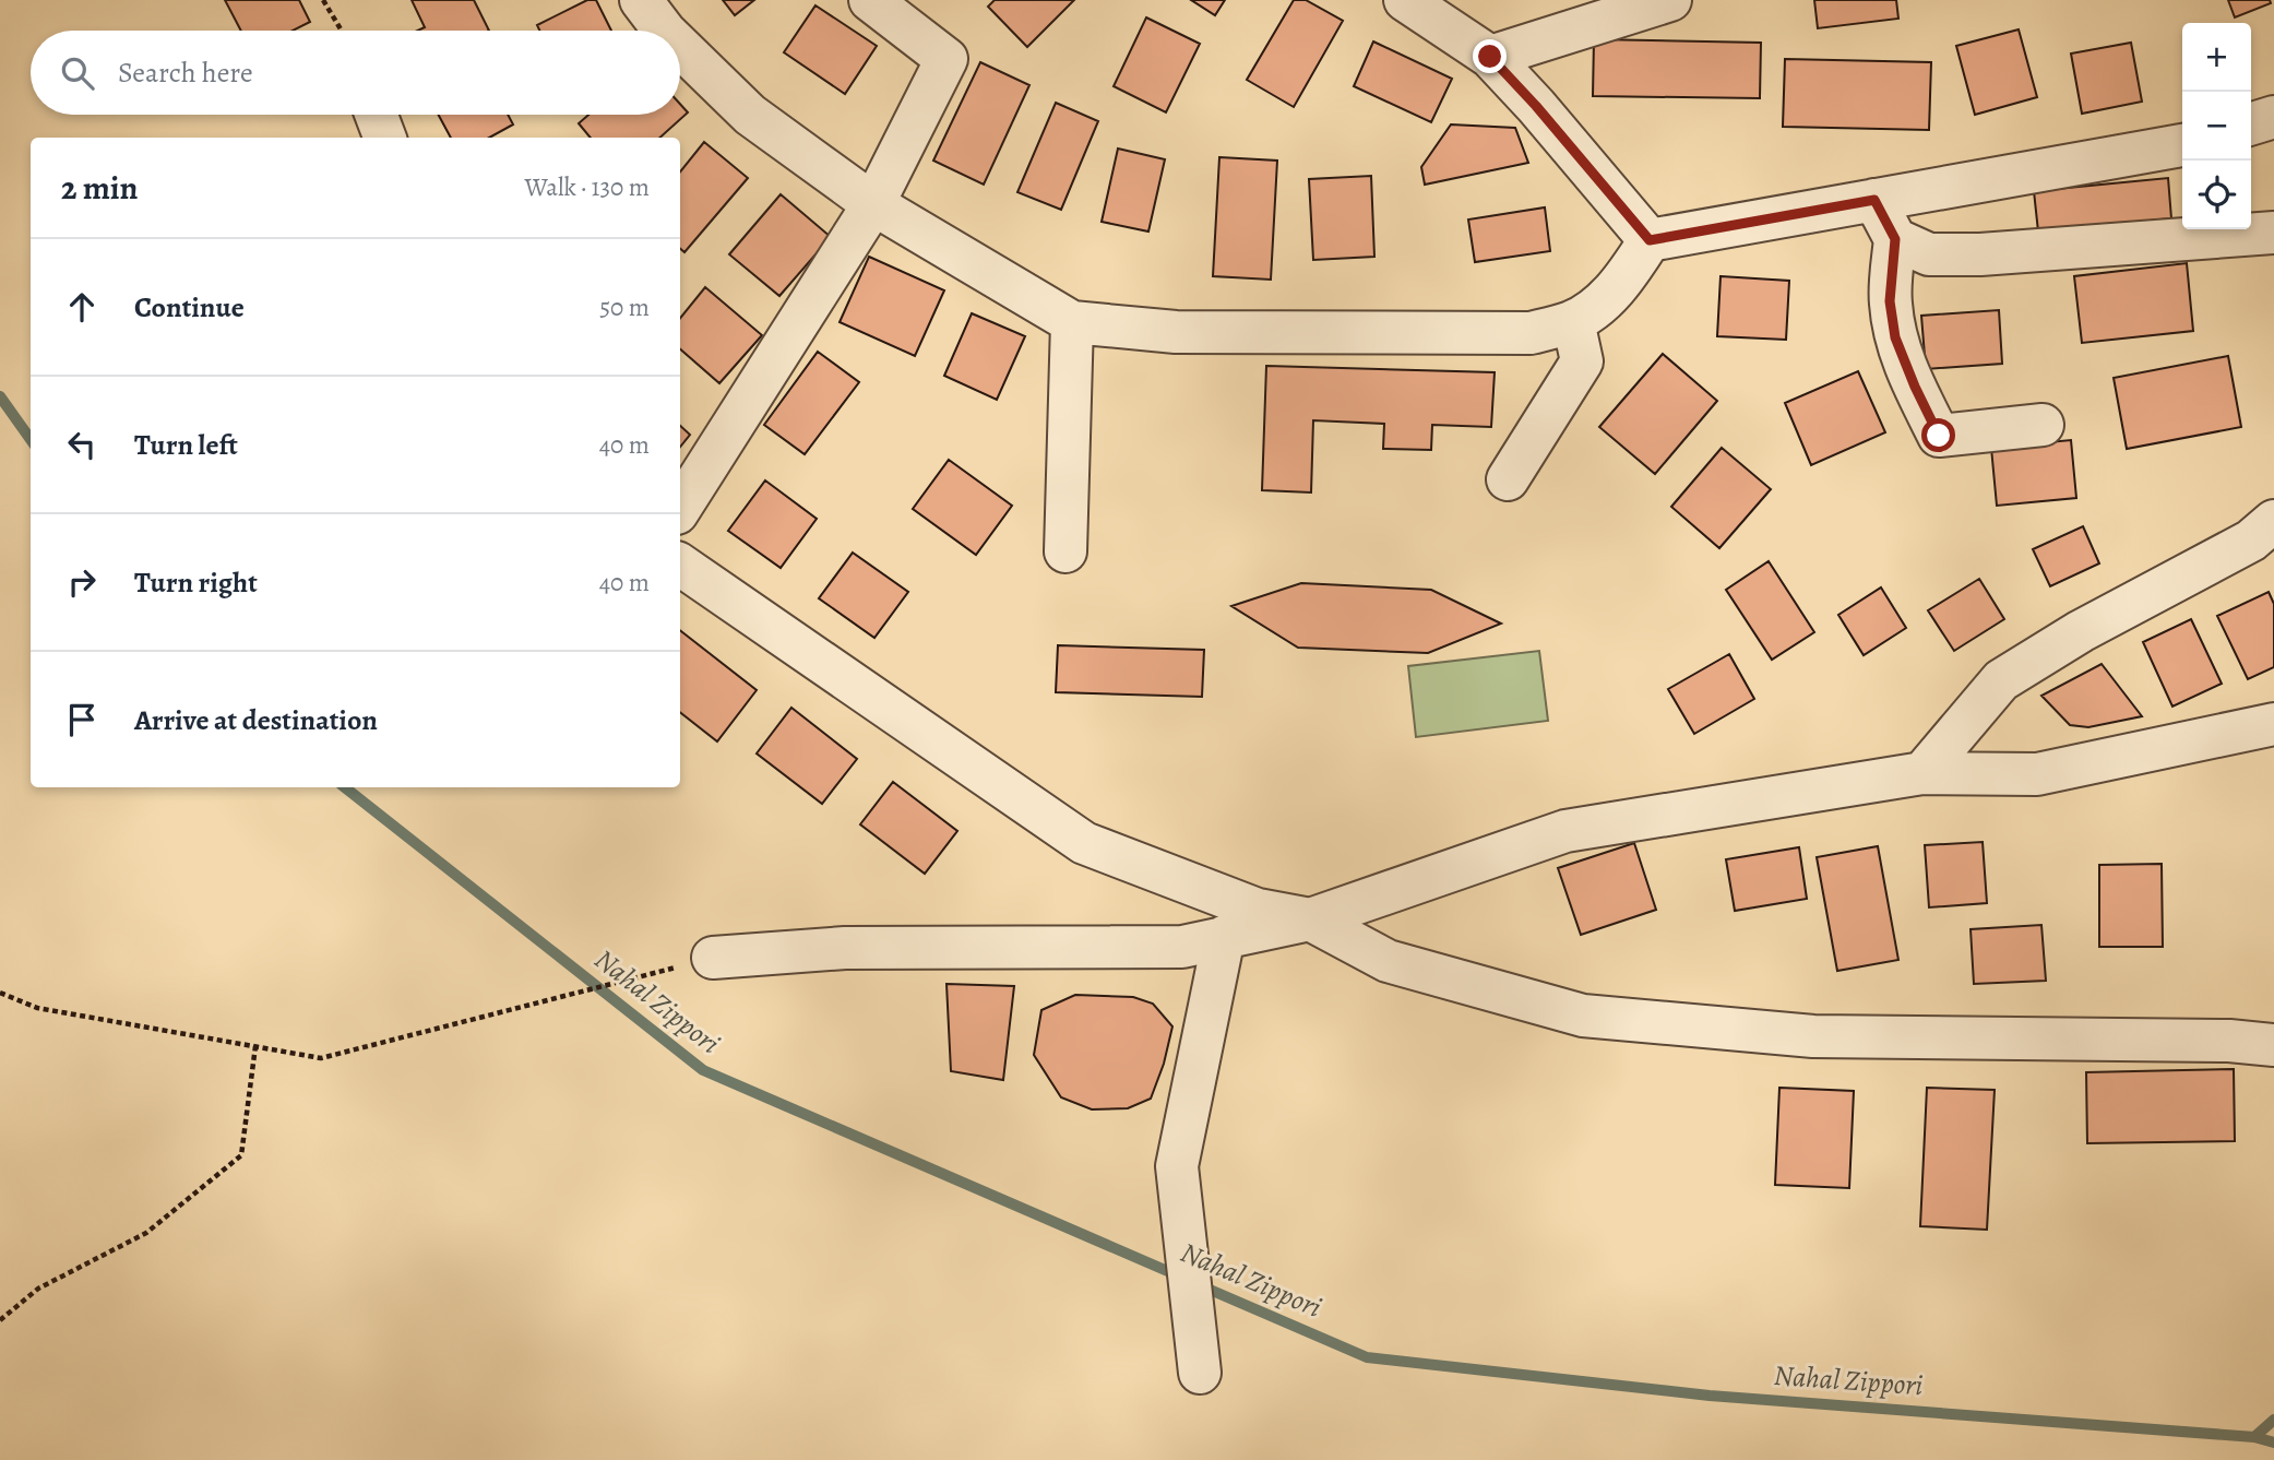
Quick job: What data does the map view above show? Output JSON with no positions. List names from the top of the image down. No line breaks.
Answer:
{"water":["Nahal Zippori"],"page":{"map_buttons":["+","−"],"search":"Search here","heading":["2 min","Walk · 130 m"],"list":[["Continue","50 m"],["Turn left","40 m"],["Turn right","40 m"],"Arrive at destination"]}}
